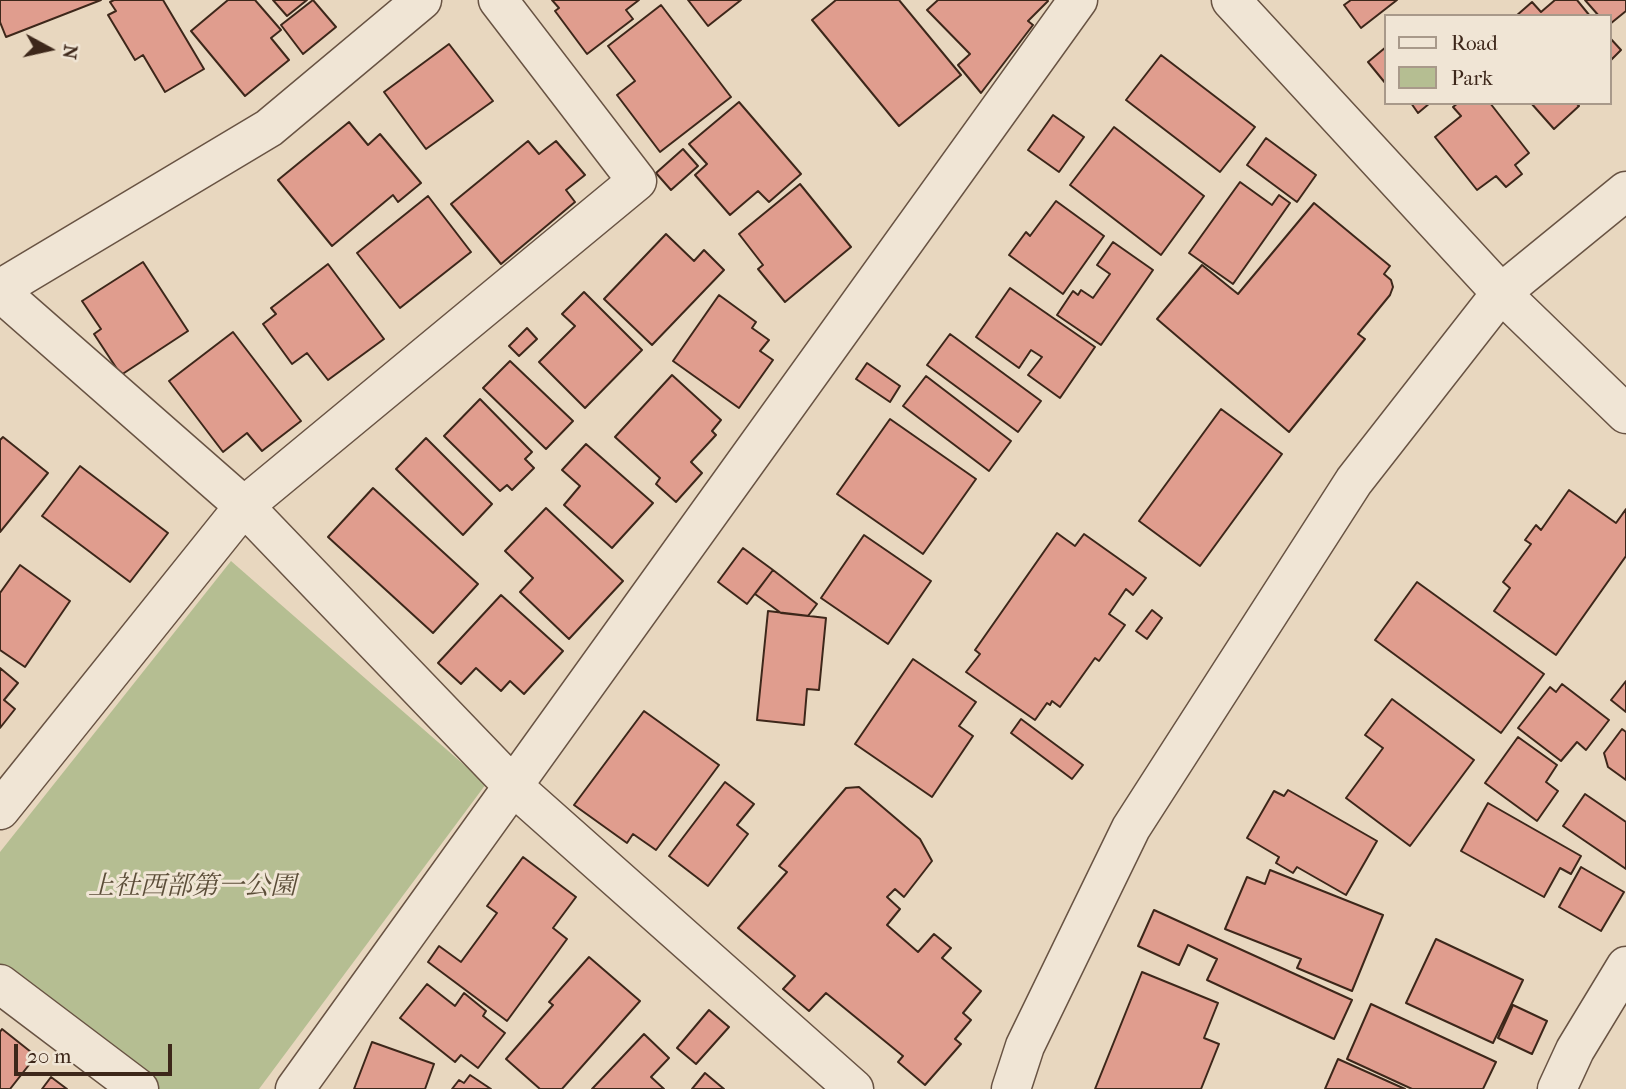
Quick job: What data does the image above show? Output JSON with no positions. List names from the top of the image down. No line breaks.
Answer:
{"parks":["上社西部第一公園"],"legend":["Road","Park"],"scale_bar":"20 m","north":"right"}
